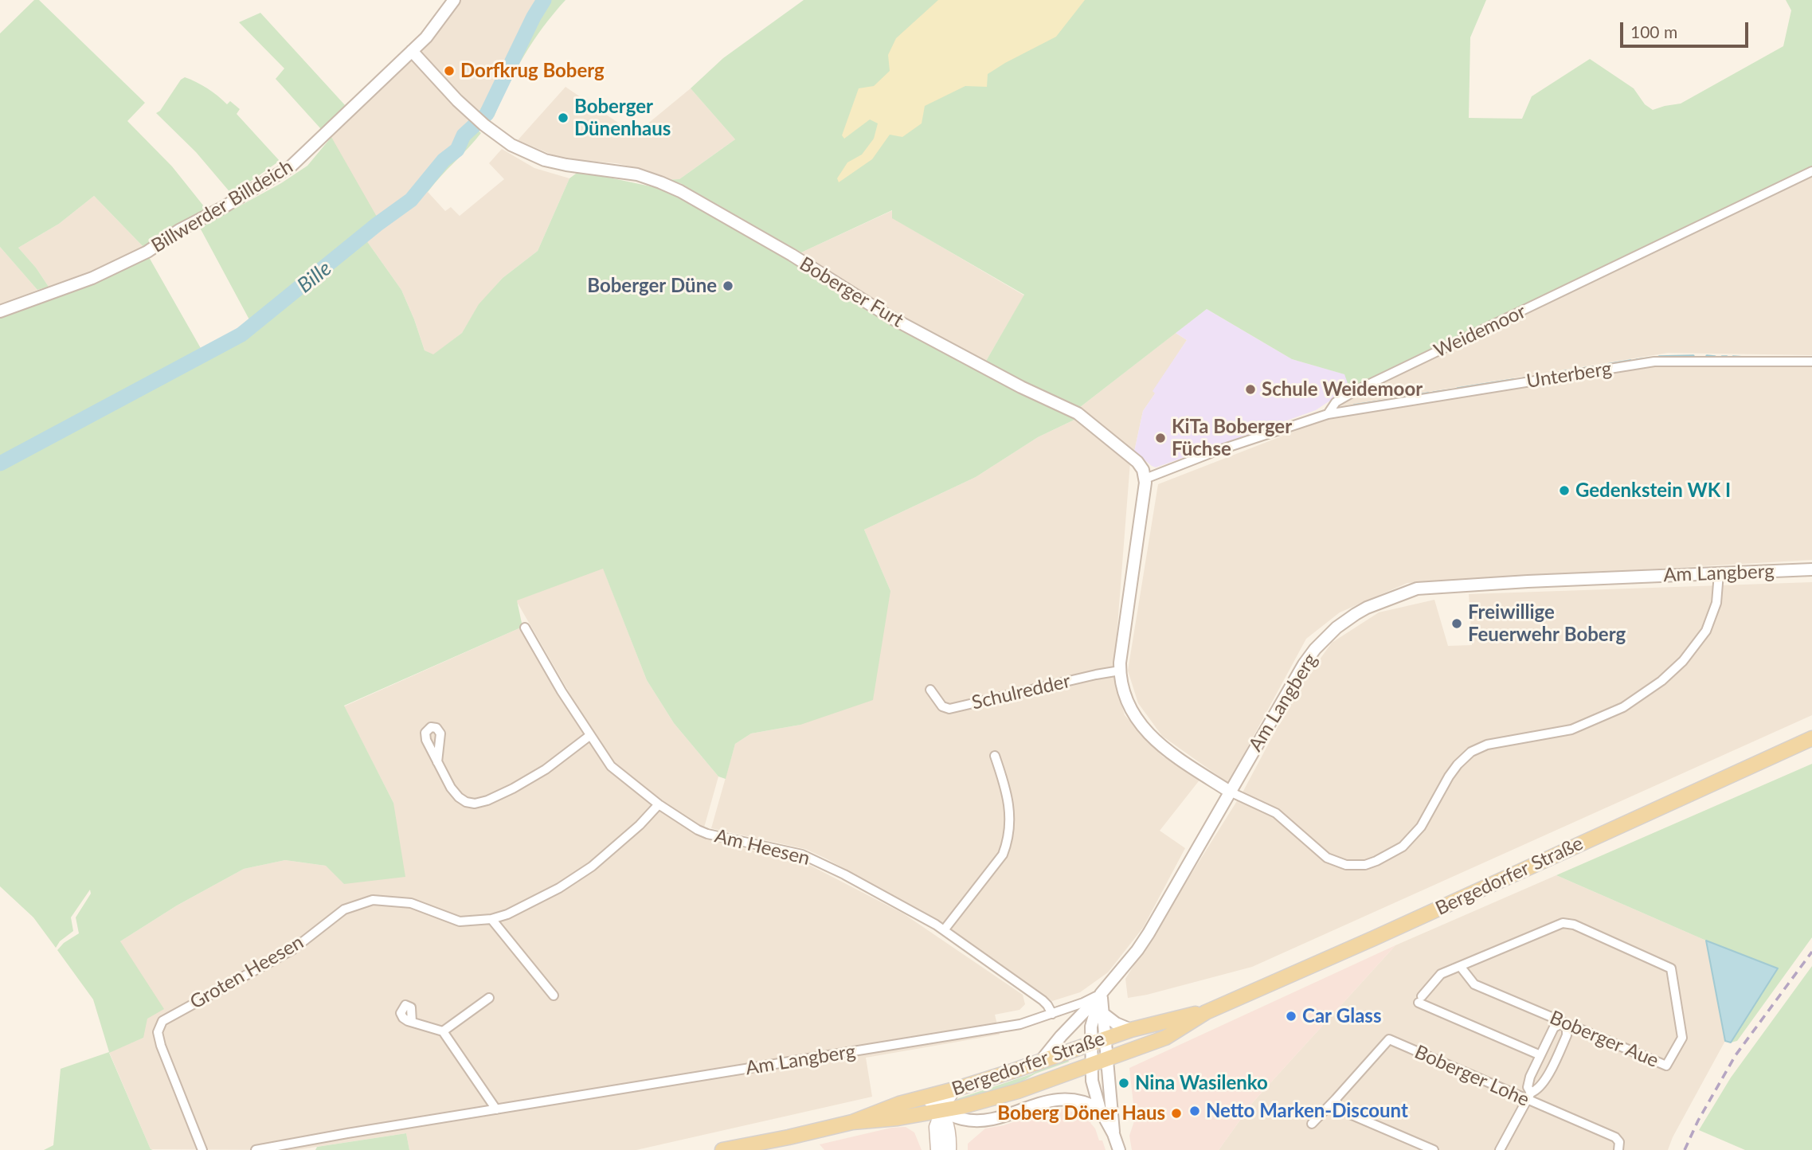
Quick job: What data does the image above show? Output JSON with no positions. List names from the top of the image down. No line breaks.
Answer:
{"streets":{"main road":["Bergedorfer Straße"],"street":["Billwerder Billdeich","Boberger Furt","Weidemoor","Unterberg","Am Langberg","Schulredder","Am Heesen","Groten Heesen","Boberger Aue","Boberger Lohe"]},"crossings":[["Billwerder Billdeich","Boberger Furt"],["Boberger Furt","Weidemoor"],["Weidemoor","Unterberg"],["Am Langberg","Am Heesen"],["Am Langberg","Bergedorfer Straße"],["Am Heesen","Groten Heesen"]],"water":["Bille"],"places":["Dorfkrug Boberg","Boberger Dünenhaus","Boberger Düne","Schule Weidemoor","KiTa Boberger Füchse","Gedenkstein WK I","Freiwillige Feuerwehr Boberg","Car Glass","Nina Wasilenko","Netto Marken-Discount","Boberg Döner Haus"],"scale_bar":"100 m"}
